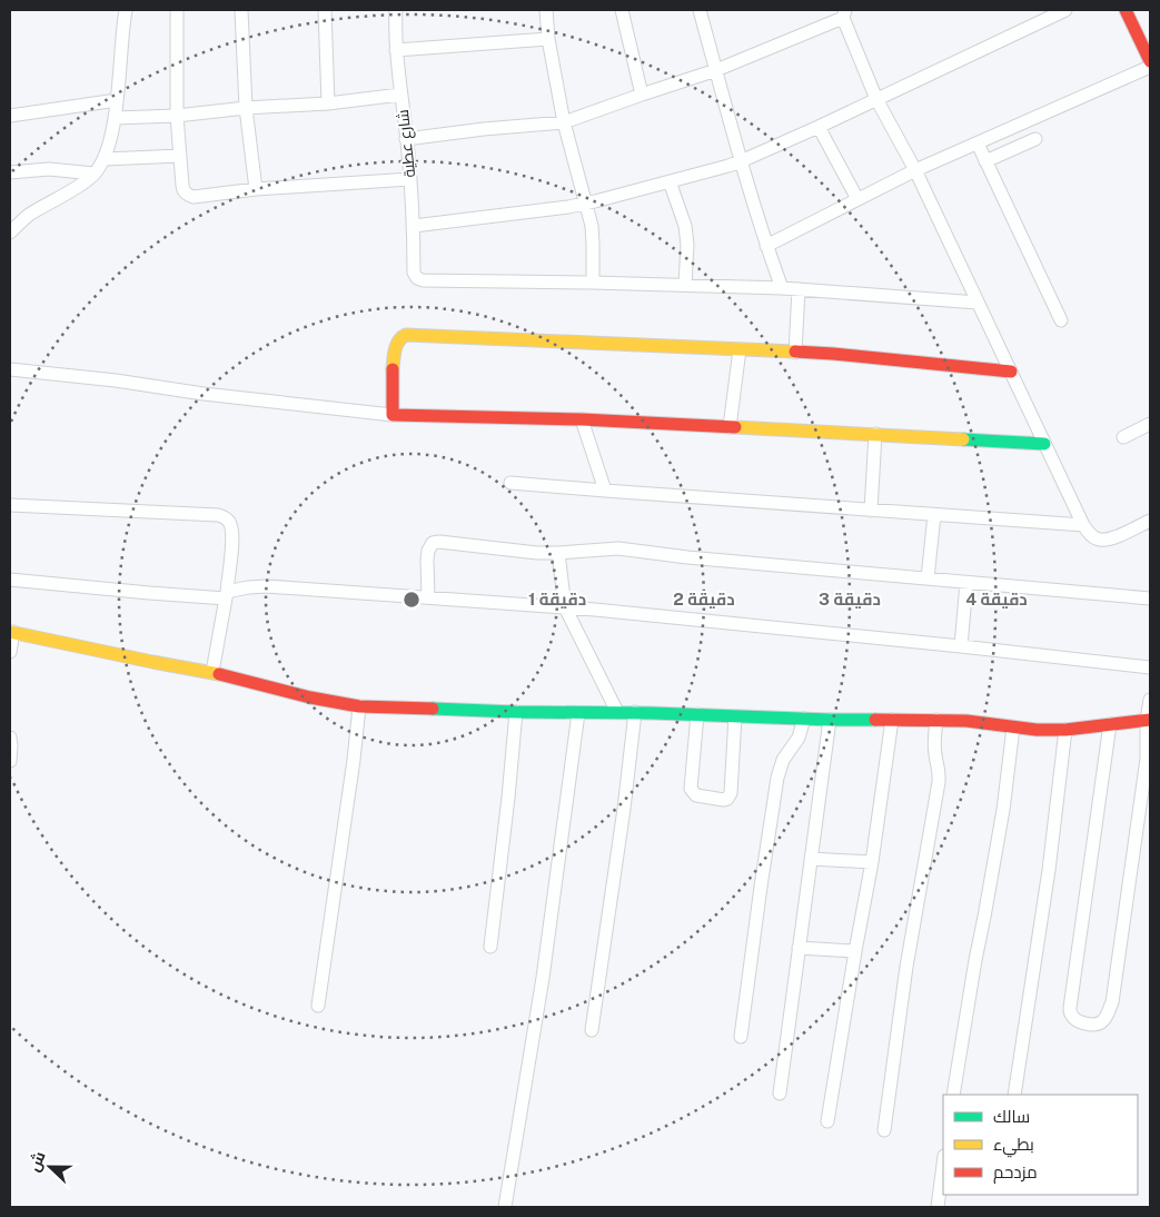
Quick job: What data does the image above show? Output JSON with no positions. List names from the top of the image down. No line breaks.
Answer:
{"streets":{"street":["شارع عطية"]},"legend":["سالك","بطيء","مزدحم"],"north":"left","rings":["1 دقيقة","2 دقيقة","3 دقيقة","4 دقيقة"]}
